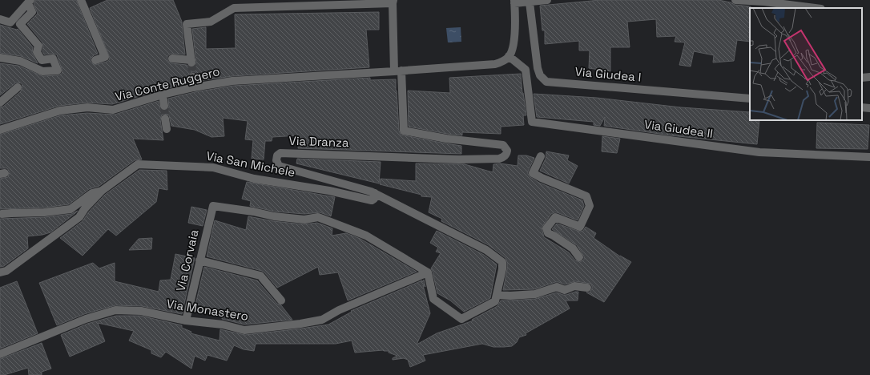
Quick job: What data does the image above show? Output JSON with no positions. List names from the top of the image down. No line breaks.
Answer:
{"streets":{"street":["Via Giudea I","Via Conte Ruggero","Via Giudea II","Via Dranza","Via San Michele","Via Corvaia","Via Monastero"]},"crossings":[["Via Conte Ruggero","Via Giudea II"],["Via Conte Ruggero","Via Dranza"],["Via Dranza","Via San Michele"],["Via Corvaia","Via Monastero"]]}
